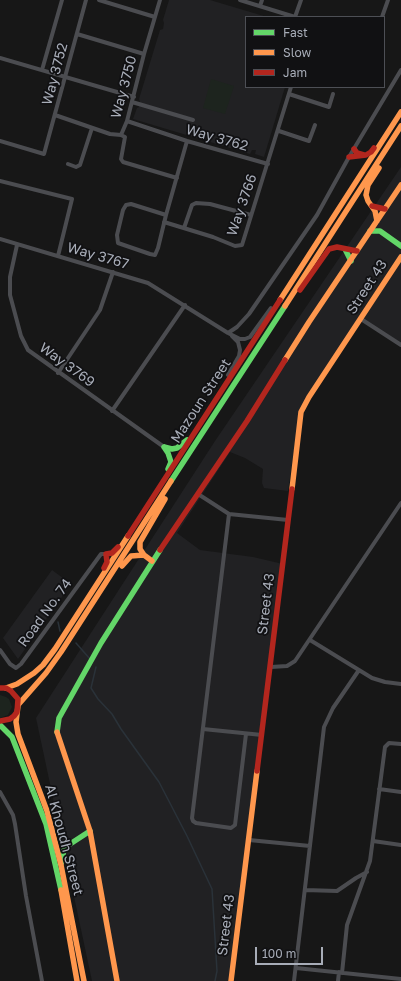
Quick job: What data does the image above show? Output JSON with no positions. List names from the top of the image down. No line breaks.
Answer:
{"streets":{"main road":["Street 43","Mazoun Street","Al Khoudh Street"],"street":["Way 3752","Way 3750","Way 3762","Way 3766","Way 3767","Way 3769","Road No. 74"]},"crossings":[["Way 3752","Way 3750"],["Way 3750","Way 3762"],["Way 3762","Way 3766"],["Way 3767","Way 3769"],["Mazoun Street","Al Khoudh Street"]],"legend":["Fast","Slow","Jam"],"scale_bar":"100 m"}
